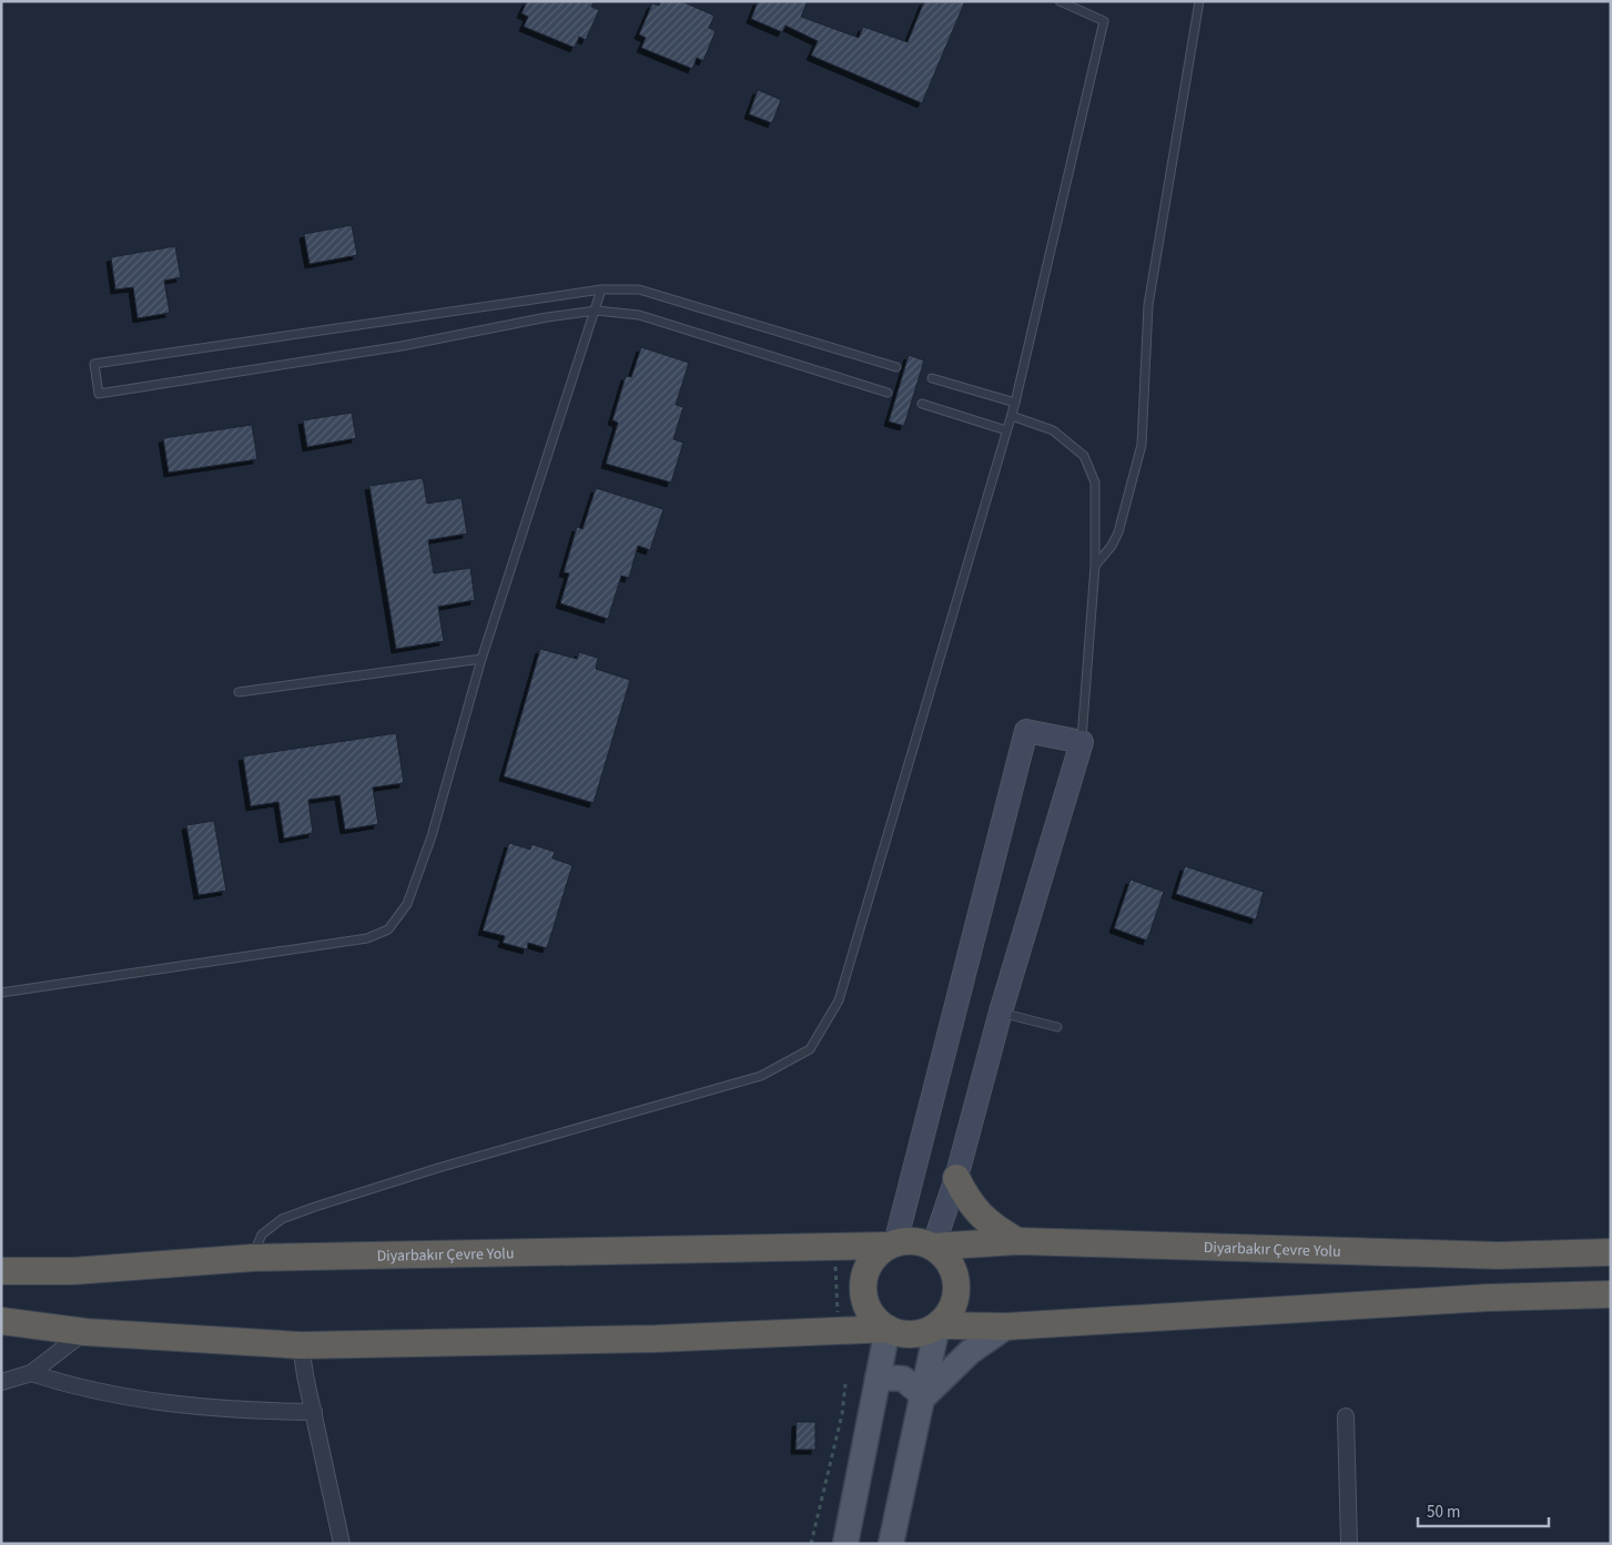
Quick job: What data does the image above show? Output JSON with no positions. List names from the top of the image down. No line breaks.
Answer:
{"streets":{"highway":["Diyarbakır Çevre Yolu"]},"scale_bar":"50 m"}
